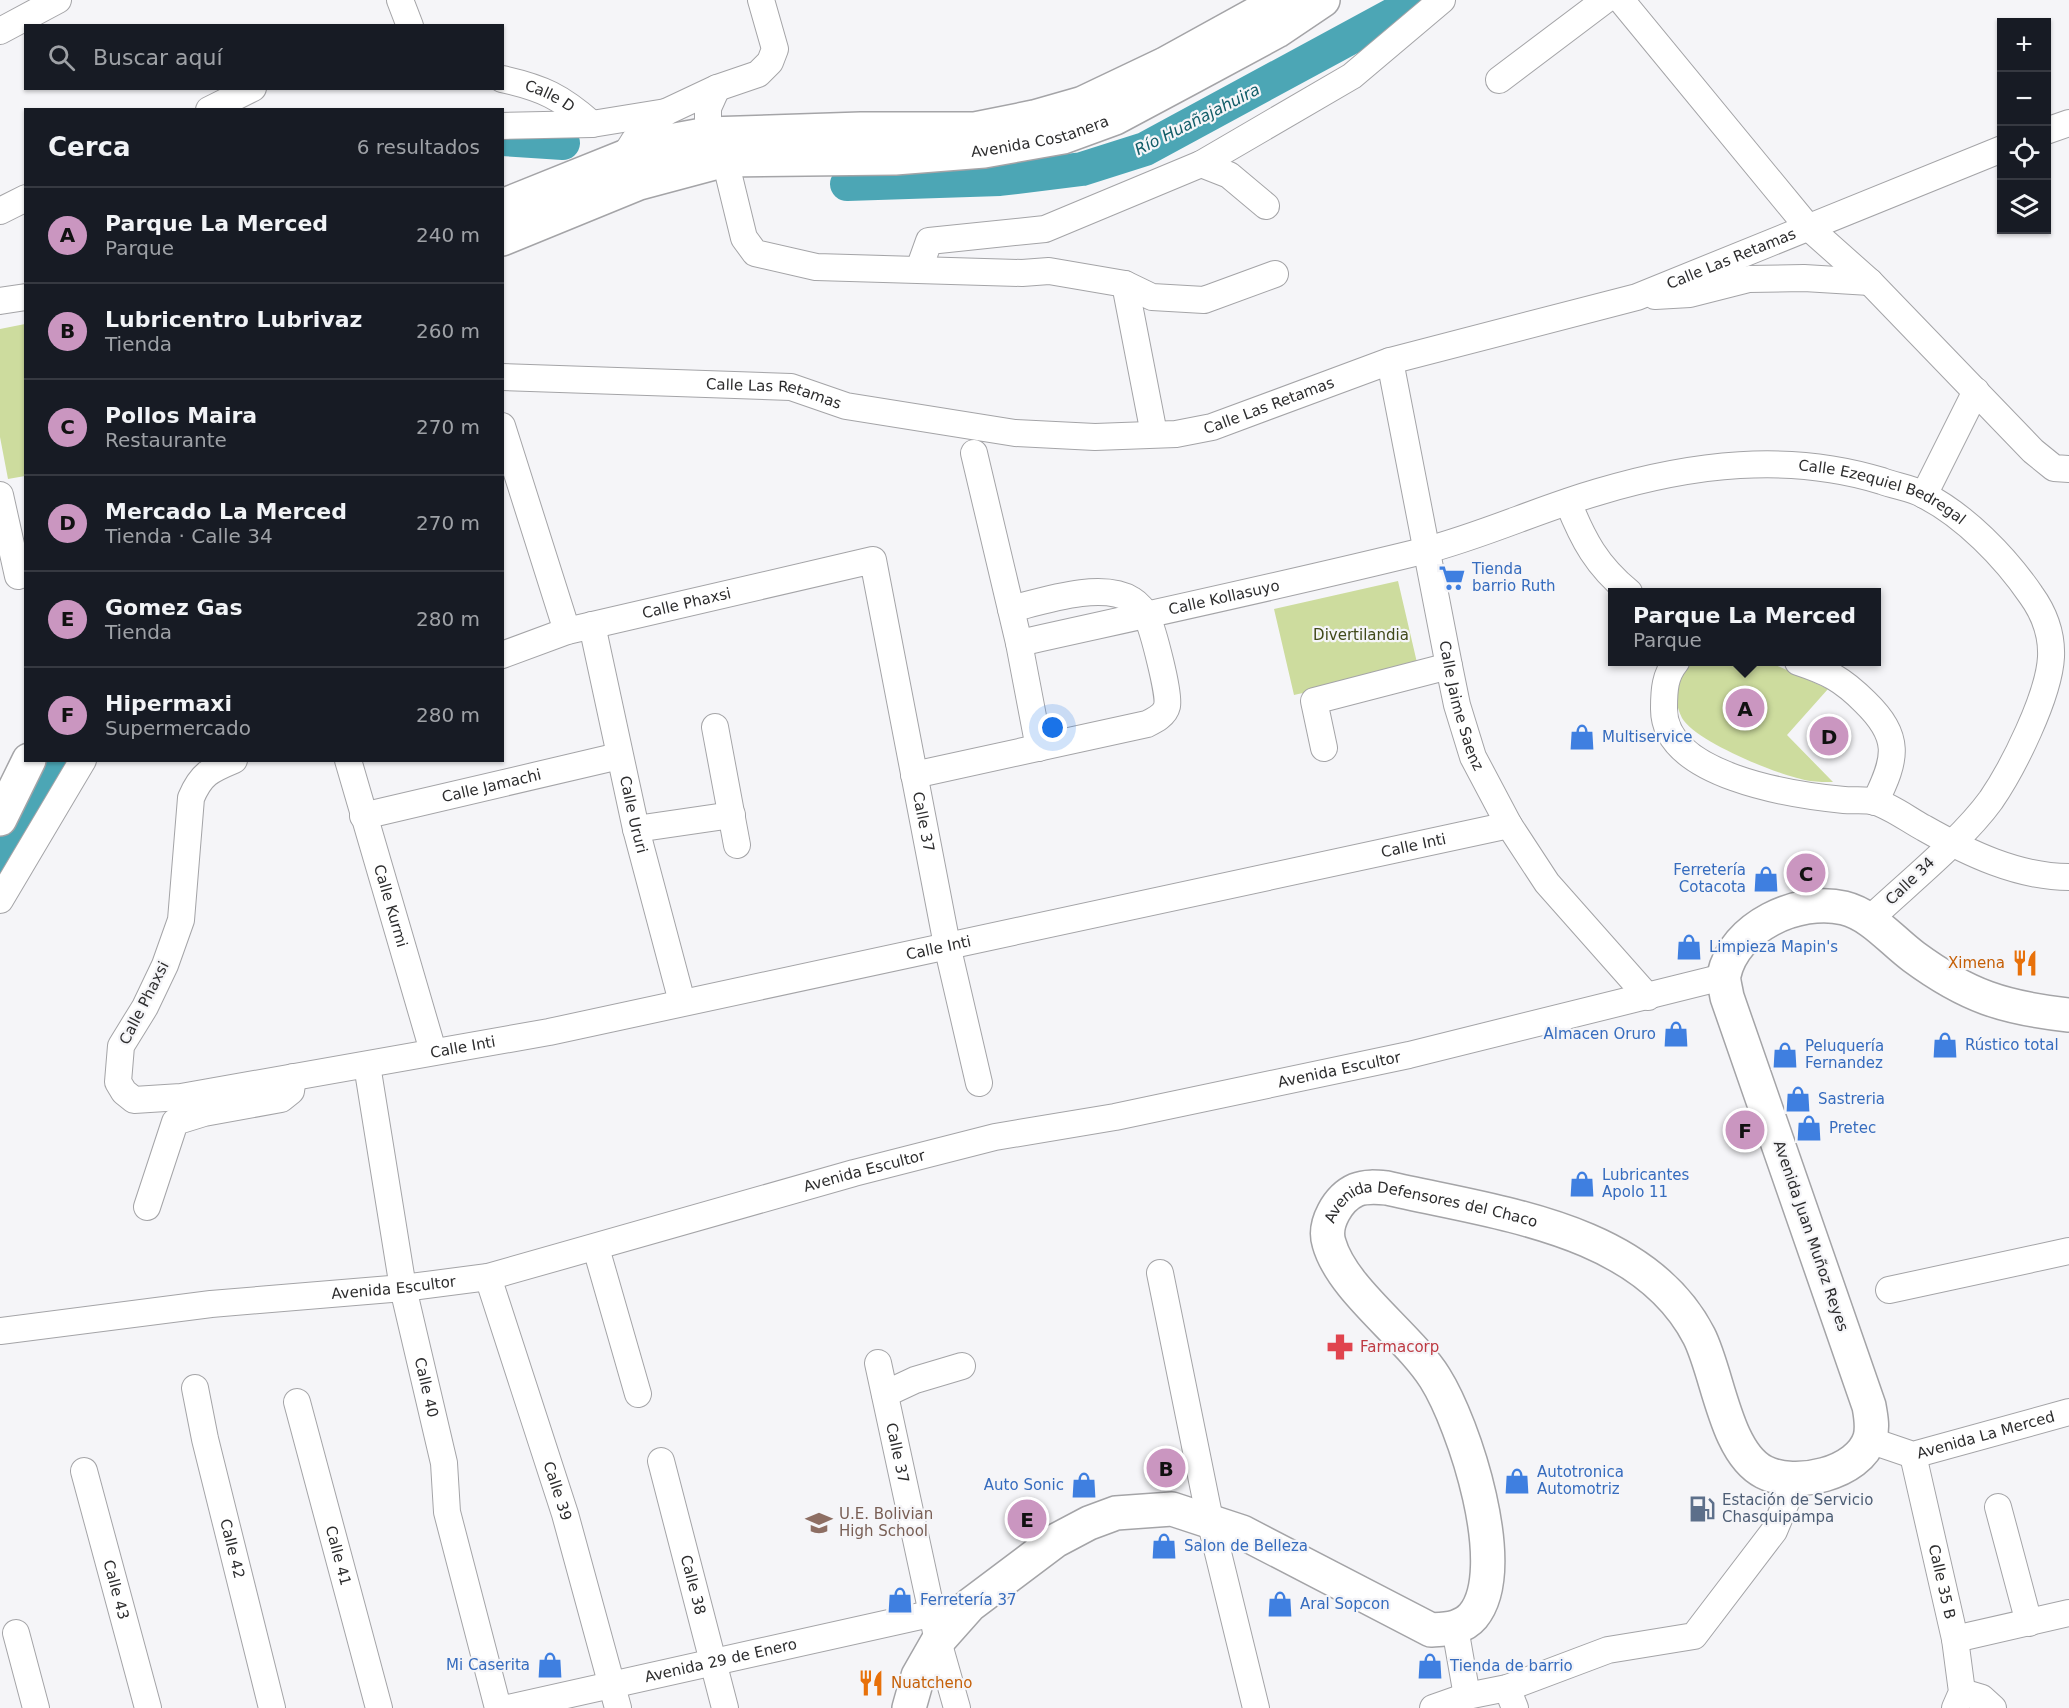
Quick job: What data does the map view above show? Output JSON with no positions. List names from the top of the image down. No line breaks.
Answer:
{"streets":{"main road":["Avenida Costanera","Avenida Defensores del Chaco","Avenida Juan Muñoz Reyes"],"street":["Calle D","Calle Las Retamas","Calle Ezequiel Bedregal","Calle Kollasuyo","Calle Phaxsi","Calle Jaime Saenz","Calle Jamachi","Calle Ururi","Calle 37","Calle Inti","Calle 34","Calle Kurmi","Avenida Escultor","Calle 40","Avenida La Merced","Calle 39","Calle 42","Calle 41","Calle 35 B","Calle 38","Calle 43","Avenida 29 de Enero"]},"crossings":[["Calle Las Retamas","Calle Jaime Saenz"],["Calle Ezequiel Bedregal","Calle Kollasuyo"],["Calle Ezequiel Bedregal","Calle Jaime Saenz"],["Calle Ezequiel Bedregal","Calle 34"],["Calle Kollasuyo","Calle Jaime Saenz"],["Calle Phaxsi","Calle Ururi"],["Calle Phaxsi","Calle 37"],["Calle Phaxsi","Calle Inti"],["Calle Phaxsi","Calle 40"],["Calle Jaime Saenz","Calle Inti"],["Calle Jaime Saenz","Avenida Escultor"],["Calle Jamachi","Calle Ururi"],["Calle Jamachi","Calle Kurmi"],["Calle Ururi","Calle Inti"],["Calle 37","Calle Inti"],["Calle 37","Avenida 29 de Enero"],["Calle Inti","Calle Kurmi"],["Calle Inti","Calle 40"],["Avenida Escultor","Avenida Juan Muñoz Reyes"],["Avenida Escultor","Calle 40"],["Avenida Escultor","Calle 39"],["Avenida Defensores del Chaco","Avenida Juan Muñoz Reyes"],["Avenida Defensores del Chaco","Avenida La Merced"],["Avenida Juan Muñoz Reyes","Avenida La Merced"],["Avenida La Merced","Calle 35 B"],["Calle 39","Avenida 29 de Enero"],["Calle 38","Avenida 29 de Enero"]],"water":["Río Huañajahuira"],"parks":["Divertilandia"],"places":{"supermarket":["Tienda barrio Ruth"],"shop":["Multiservice","Ferretería Cotacota","Limpieza Mapin's","Almacen Oruro","Rústico total","Peluquería Fernandez","Sastreria","Pretec","Lubricantes Apolo 11","Autotronica Automotriz","Auto Sonic","Salon de Belleza","Ferretería 37","Aral Sopcon","Mi Caserita","Tienda de barrio"],"restaurant":["Ximena","Nuatcheno"],"pharmacy":["Farmacorp"],"fuel station":["Estación de Servicio Chasquipampa"],"school or university":["U.E. Bolivian High School"]},"page":{"map_buttons":["+","−"],"search":"Buscar aquí","heading":["Cerca","6 resultados"],"list":[{"mark":"A","name":"Parque La Merced","note":"Parque","value":"240 m"},{"mark":"B","name":"Lubricentro Lubrivaz","note":"Tienda","value":"260 m"},{"mark":"C","name":"Pollos Maira","note":"Restaurante","value":"270 m"},{"mark":"D","name":"Mercado La Merced","note":"Tienda · Calle 34","value":"270 m"},{"mark":"E","name":"Gomez Gas","note":"Tienda","value":"280 m"},{"mark":"F","name":"Hipermaxi","note":"Supermercado","value":"280 m"}],"popup":["Parque La Merced","Parque"],"pins":["A","D","C","F","B","E"]}}
